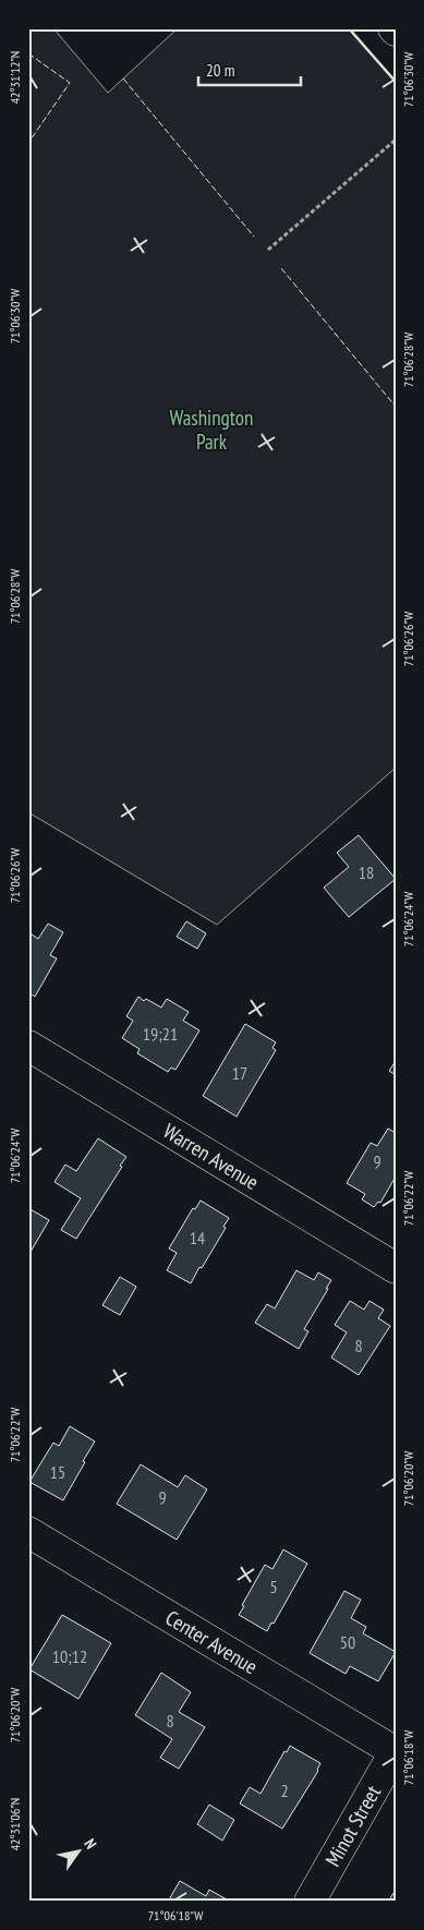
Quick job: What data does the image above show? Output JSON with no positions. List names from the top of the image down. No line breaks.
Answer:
{"streets":{"street":["Warren Avenue","Center Avenue","Minot Street"]},"crossings":[["Center Avenue","Minot Street"]],"parks":["Washington Park"],"house_numbers":["18","19;21","17","9","14","8","15","9","5","50","10;12","8","2"],"scale_bar":"20 m","north":"top right","coordinates":["42°31'12\"N","71°06'30\"W","71°06'28\"W","71°06'26\"W","71°06'24\"W","71°06'22\"W","71°06'20\"W","71°06'18\"W","42°31'06\"N"]}
